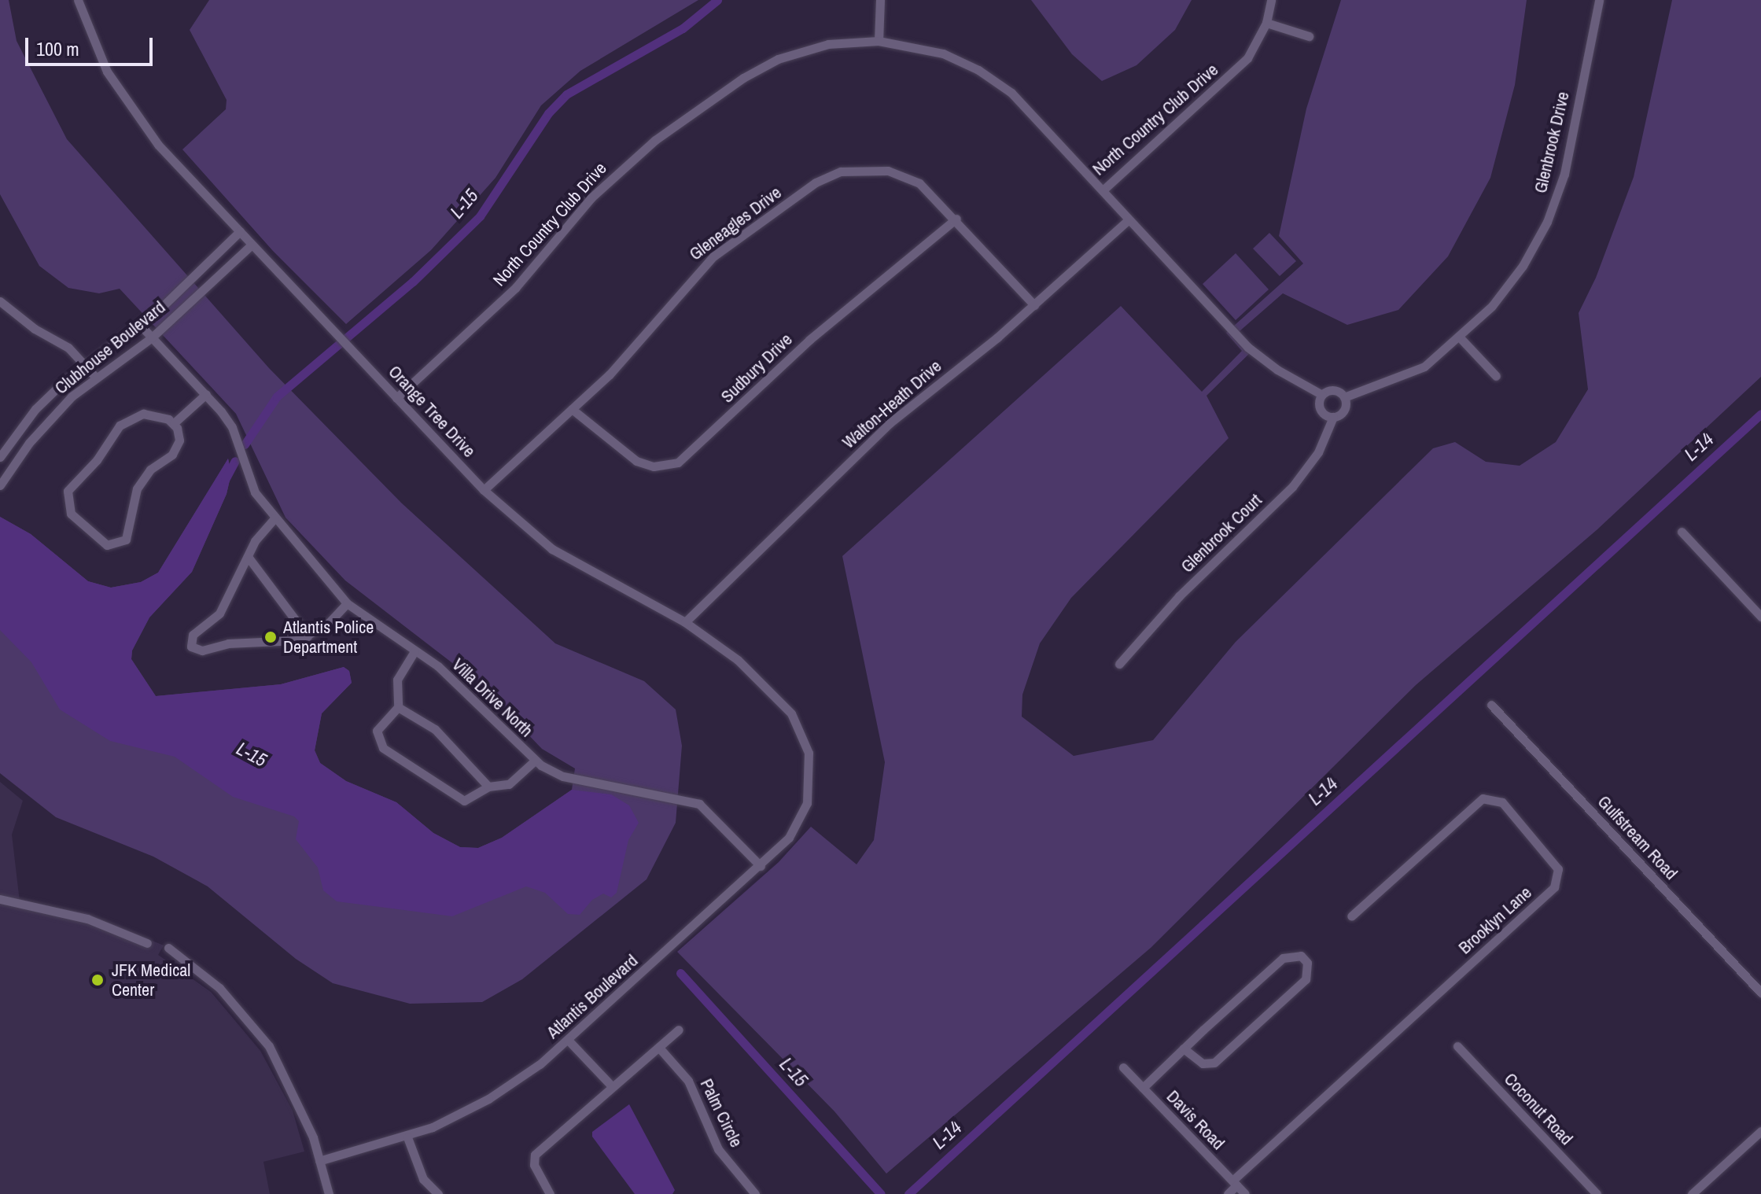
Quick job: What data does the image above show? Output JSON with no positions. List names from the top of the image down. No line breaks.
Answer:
{"streets":{"street":["North Country Club Drive","Glenbrook Drive","Gleneagles Drive","Clubhouse Boulevard","Sudbury Drive","Walton-Heath Drive","Orange Tree Drive","Glenbrook Court","Villa Drive North","Gulfstream Road","Brooklyn Lane","Atlantis Boulevard","Coconut Road","Palm Circle","Davis Road"]},"crossings":[["North Country Club Drive","Glenbrook Drive"],["North Country Club Drive","Orange Tree Drive"],["Glenbrook Drive","Walton-Heath Drive"],["Glenbrook Drive","Glenbrook Court"],["Gleneagles Drive","Sudbury Drive"],["Gleneagles Drive","Walton-Heath Drive"],["Gleneagles Drive","Orange Tree Drive"],["Clubhouse Boulevard","Orange Tree Drive"],["Clubhouse Boulevard","Villa Drive North"],["Walton-Heath Drive","Orange Tree Drive"],["Orange Tree Drive","Atlantis Boulevard"],["Villa Drive North","Atlantis Boulevard"],["Brooklyn Lane","Davis Road"]],"water":["L-15","L-14"],"places":["Atlantis Police Department","JFK Medical Center"],"scale_bar":"100 m"}
